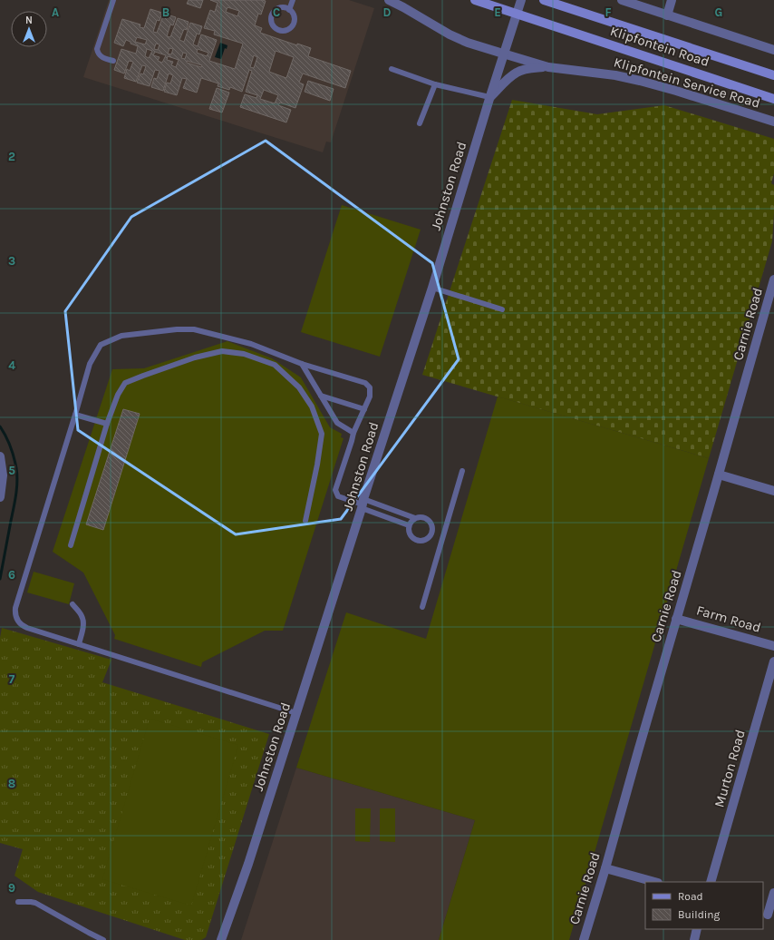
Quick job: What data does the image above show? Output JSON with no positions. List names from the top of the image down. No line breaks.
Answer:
{"streets":{"main road":["Klipfontein Road"],"street":["Klipfontein Service Road","Johnston Road","Carnie Road","Farm Road","Murton Road"]},"crossings":[["Klipfontein Road","Johnston Road"],["Klipfontein Service Road","Johnston Road"],["Carnie Road","Farm Road"]],"legend":["Road","Building"],"north":"top","grid":{"columns":["A","B","C","D","E","F","G"],"rows":["2","3","4","5","6","7","8","9"]}}
